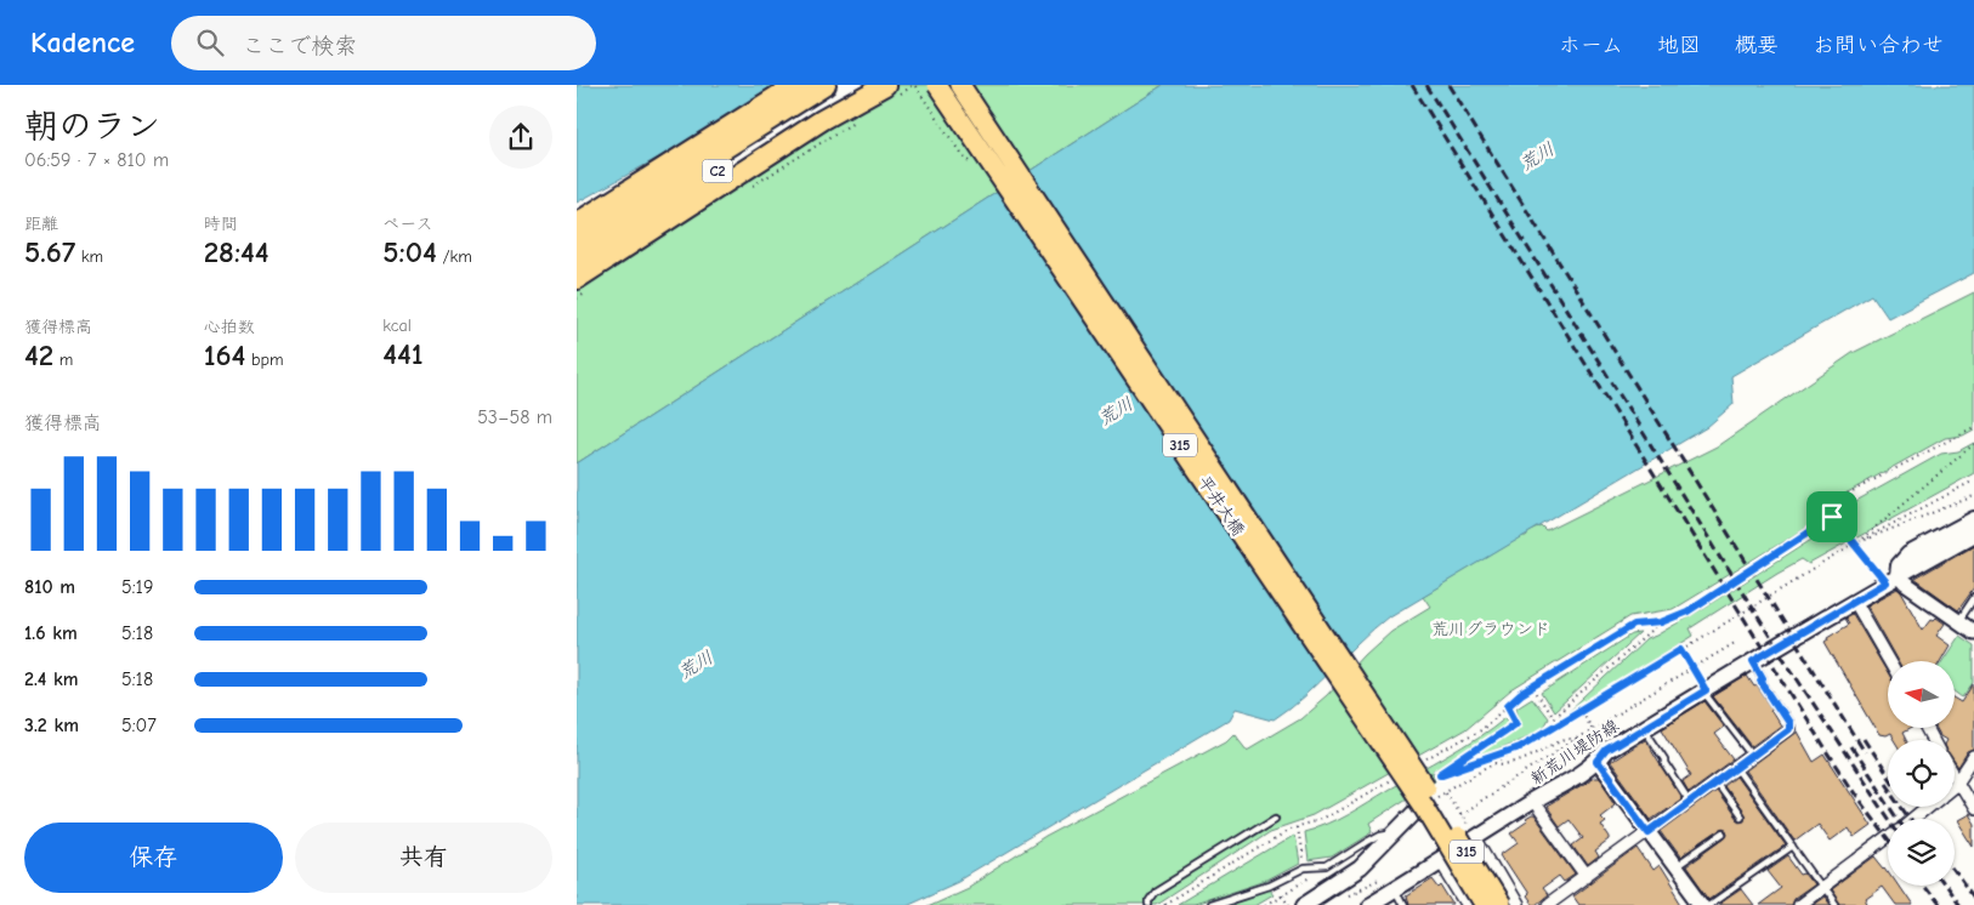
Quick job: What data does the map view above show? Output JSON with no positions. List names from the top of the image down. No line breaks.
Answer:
{"streets":{"highway":["C2"],"main road":["315","平井大橋","新荒川堤防線"]},"crossings":[["315","平井大橋"]],"water":["荒川"],"parks":["荒川グラウンド"],"north":"left","page":{"header":"Kadence","search":"ここで検索","nav":["ホーム","地図","概要","お問い合わせ"],"heading":["朝のラン","06:59 · 7 × 810 m"],"stats":[["距離","5.67 km"],["時間","28:44"],["ペース","5:04 /km"],["獲得標高","42 m"],["心拍数","164 bpm"],["kcal","441"]],"chart":["獲得標高","53–58 m"],"list":[{"name":"810 m","note":"5:19"},{"name":"1.6 km","note":"5:18"},{"name":"2.4 km","note":"5:18"},{"name":"3.2 km","note":"5:07"}],"buttons":["保存","共有"]}}
